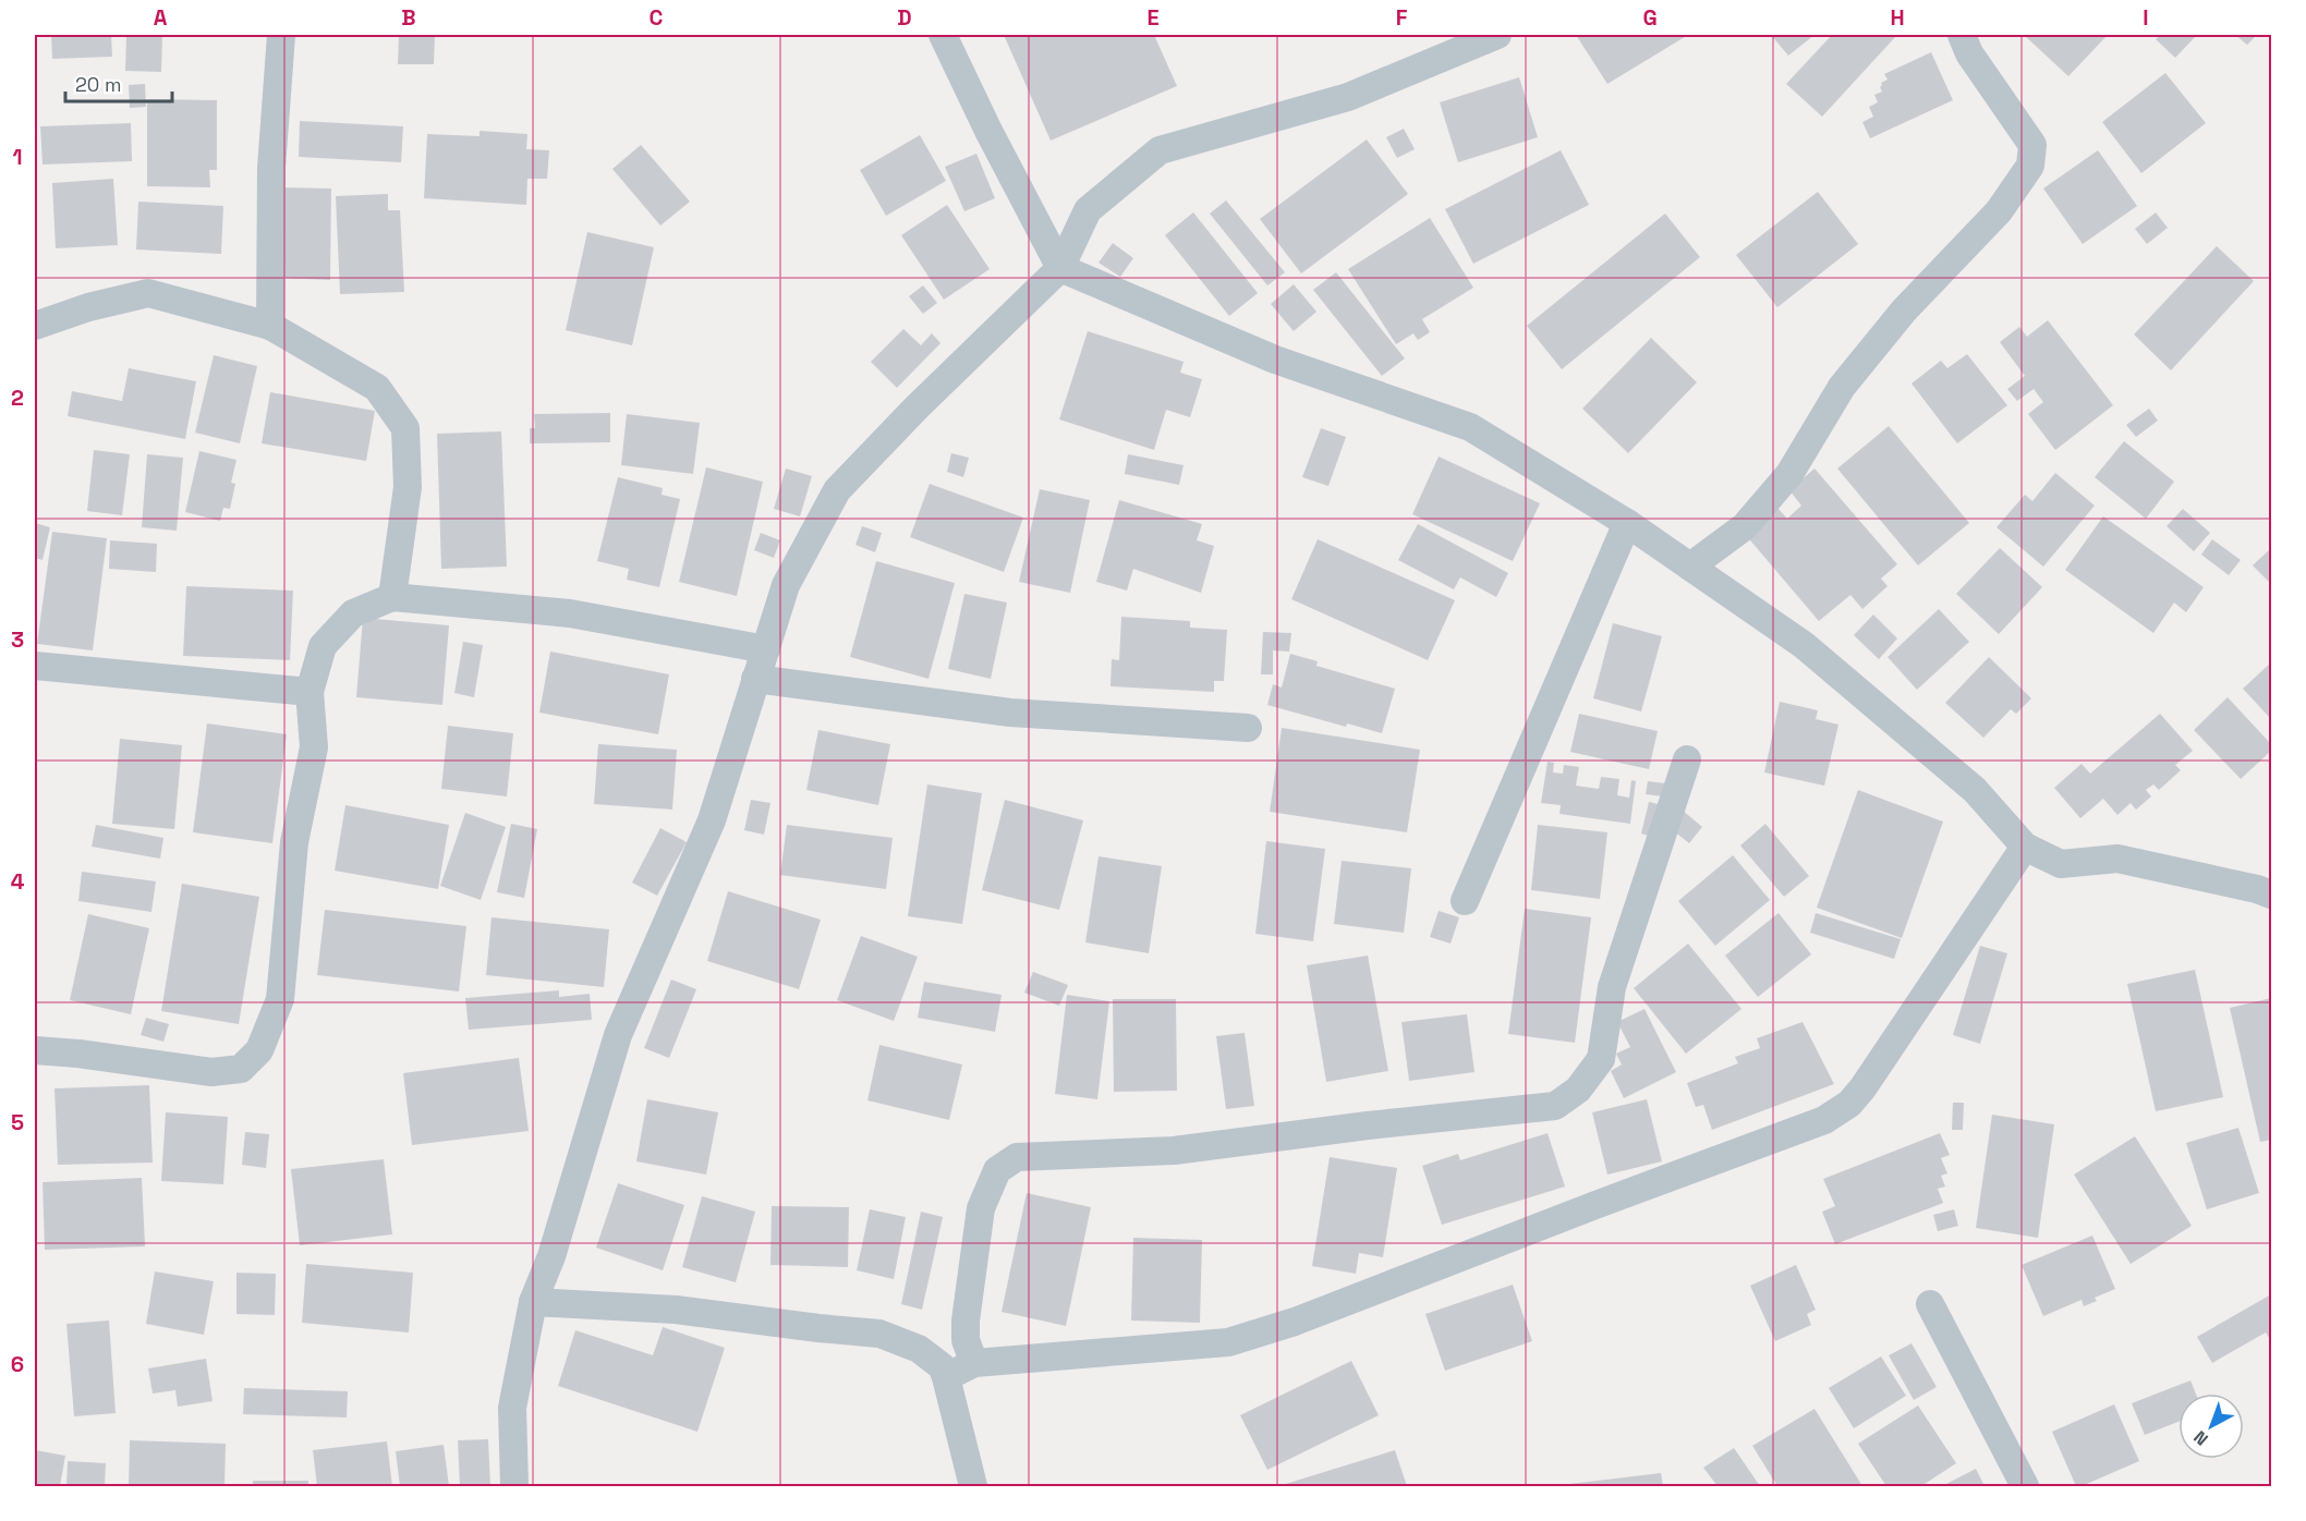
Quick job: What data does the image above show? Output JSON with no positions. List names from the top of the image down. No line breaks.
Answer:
{"scale_bar":"20 m","north":"bottom left","grid":{"columns":["A","B","C","D","E","F","G","H","I"],"rows":["1","2","3","4","5","6"]}}
